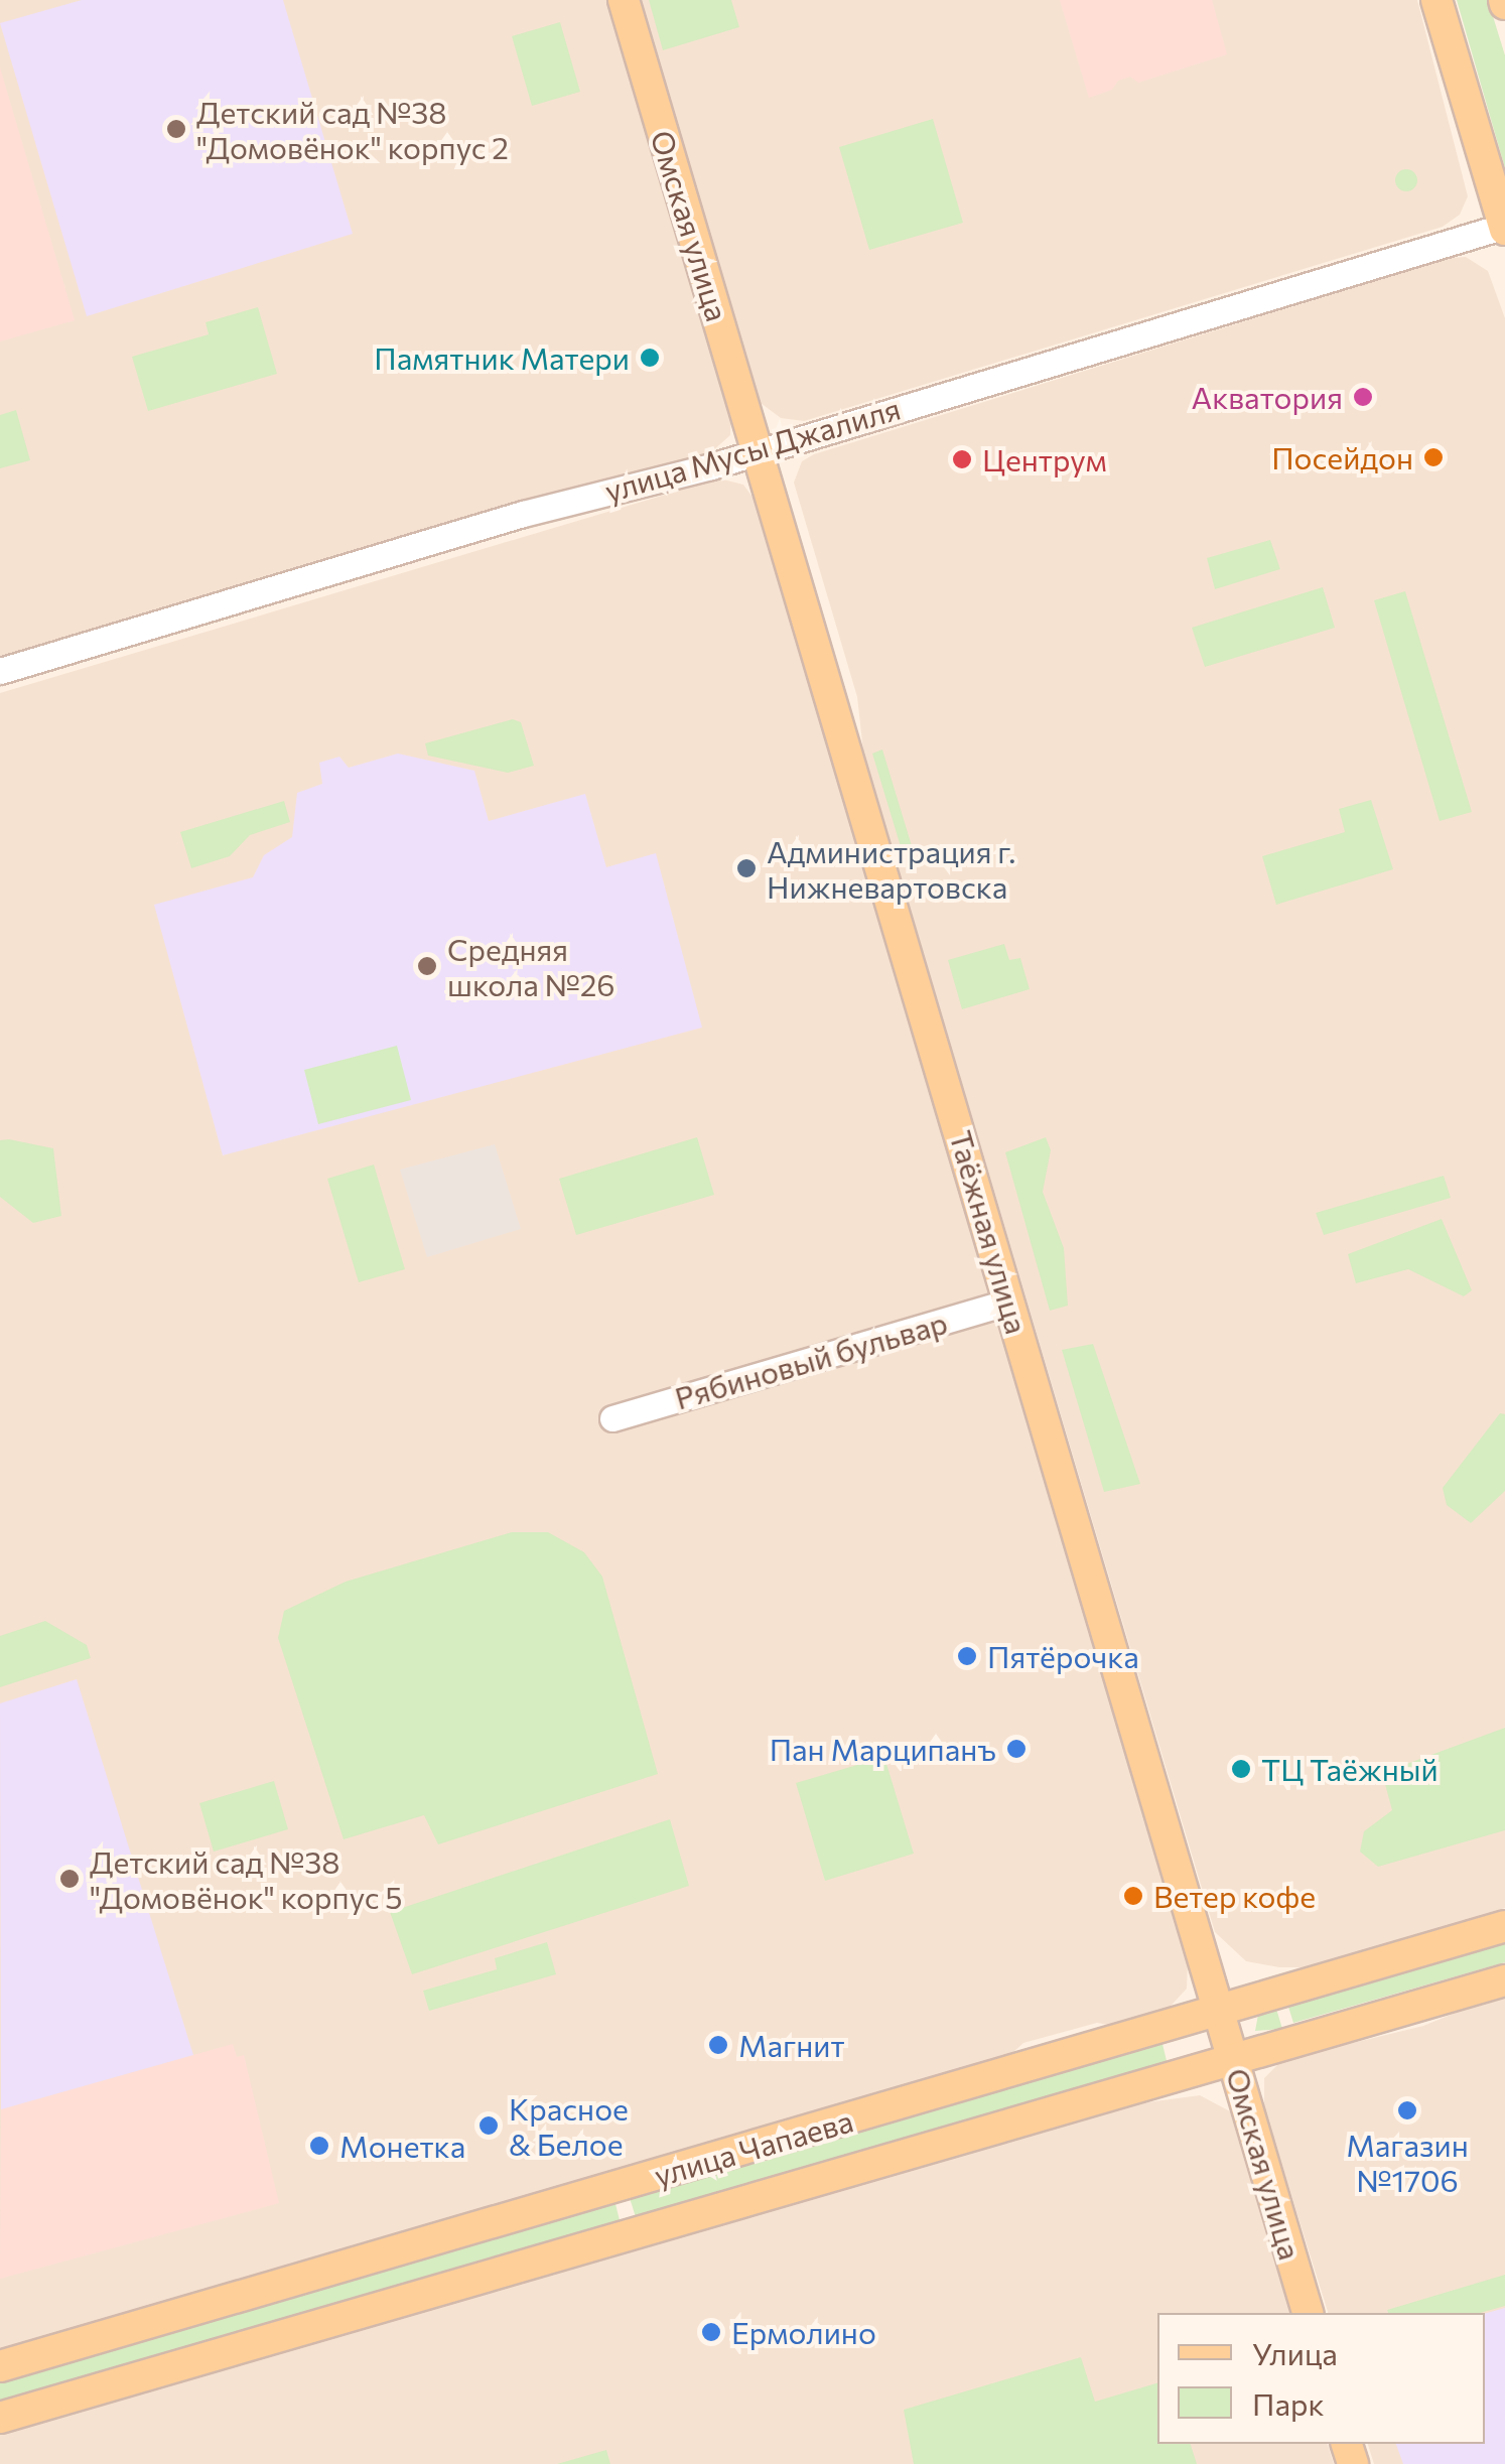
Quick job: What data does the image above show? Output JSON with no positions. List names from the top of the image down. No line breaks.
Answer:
{"streets":{"main road":["Омская улица","Таёжная улица","улица Чапаева"],"street":["улица Мусы Джалиля","Рябиновый бульвар"]},"crossings":[["Омская улица","улица Мусы Джалиля"],["Омская улица","Таёжная улица"],["Омская улица","улица Чапаева"],["улица Мусы Джалиля","Таёжная улица"],["Таёжная улица","Рябиновый бульвар"],["Таёжная улица","улица Чапаева"]],"places":["Детский сад №38 \"Домовёнок\" корпус 2","Памятник Матери","Акватория","Посейдон","Центрум","Администрация г. Нижневартовска","Средняя школа №26","Пятёрочка","Пан Марципанъ","ТЦ Таёжный","Детский сад №38 \"Домовёнок\" корпус 5","Ветер кофе","Магнит","Магазин №1706","Красное & Белое","Монетка","Ермолино"],"legend":["Улица","Парк"]}
